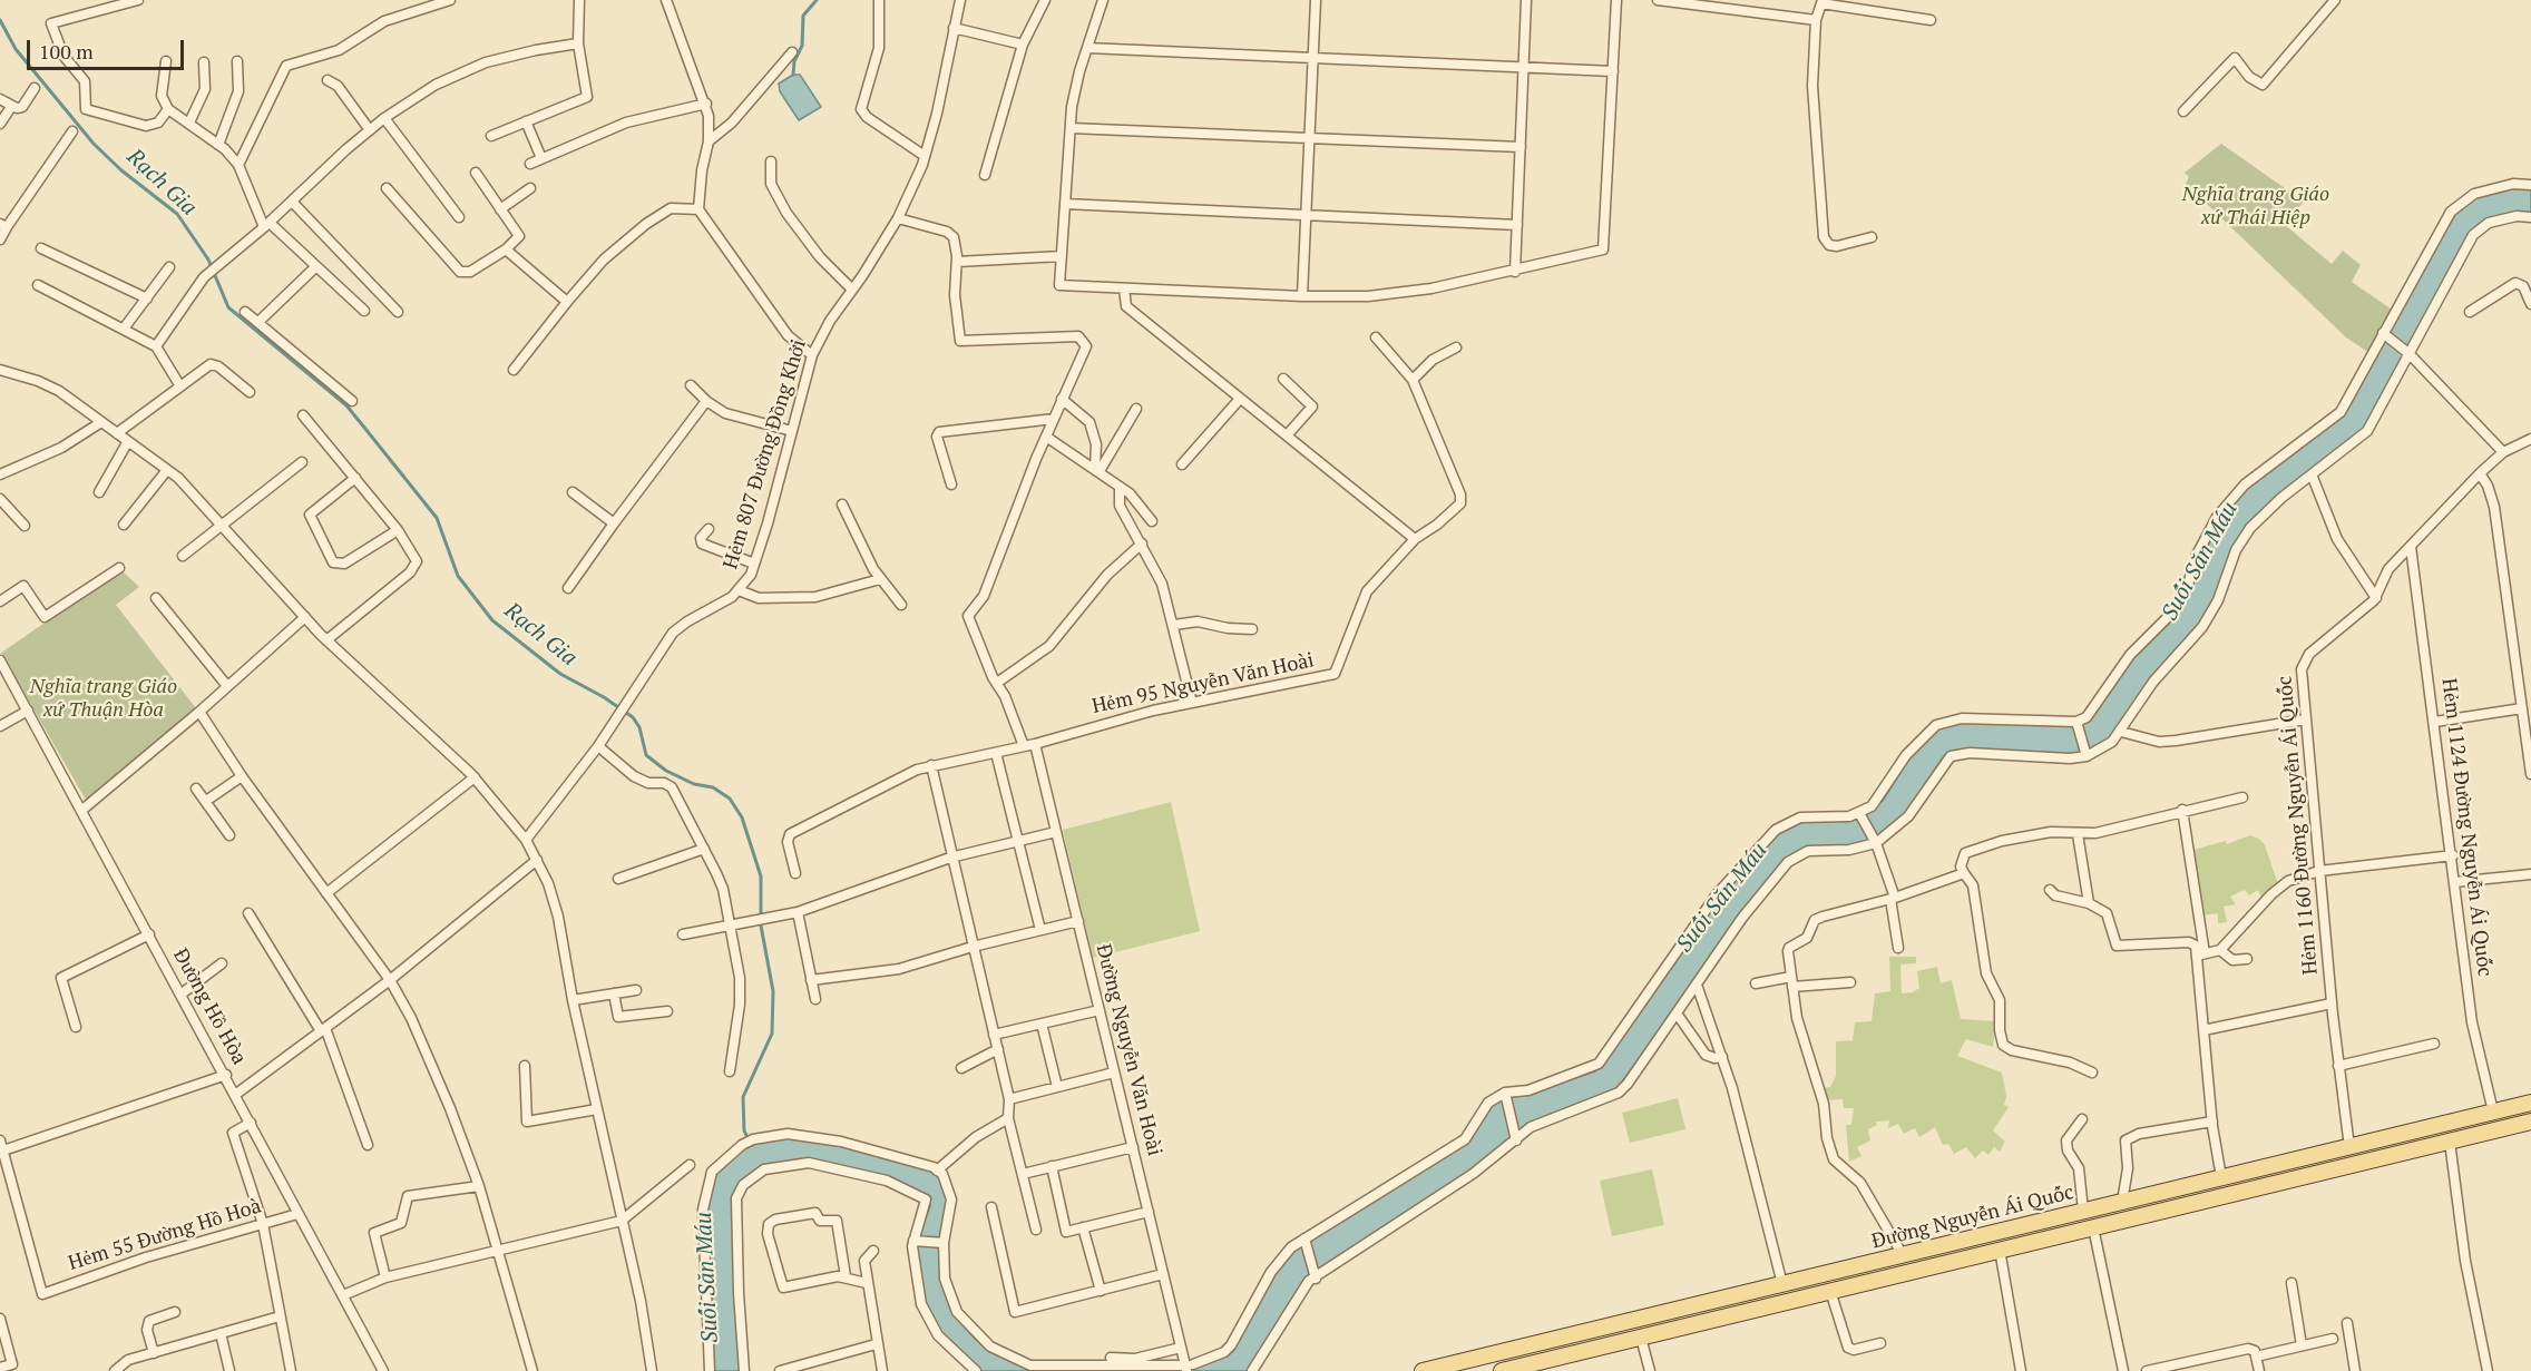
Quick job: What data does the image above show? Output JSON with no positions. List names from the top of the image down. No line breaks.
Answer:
{"streets":{"main road":["Đường Nguyễn Ái Quốc"],"street":["Hẻm 807 Đường Đồng Khởi","Hẻm 95 Nguyễn Văn Hoài","Hẻm 1160 Đường Nguyễn Ái Quốc","Hẻm 1124 Đường Nguyễn Ái Quốc","Đường Hồ Hòa","Đường Nguyễn Văn Hoài","Hẻm 55 Đường Hồ Hoà"]},"crossings":[["Hẻm 95 Nguyễn Văn Hoài","Đường Nguyễn Văn Hoài"],["Hẻm 1160 Đường Nguyễn Ái Quốc","Hẻm 1124 Đường Nguyễn Ái Quốc"],["Hẻm 1160 Đường Nguyễn Ái Quốc","Đường Nguyễn Ái Quốc"],["Hẻm 1124 Đường Nguyễn Ái Quốc","Đường Nguyễn Ái Quốc"],["Đường Hồ Hòa","Hẻm 55 Đường Hồ Hoà"]],"water":["Rạch Gia","Suối Săn Máu"],"parks":["Nghĩa trang Giáo xứ Thái Hiệp","Nghĩa trang Giáo xứ Thuận Hòa"],"scale_bar":"100 m"}
